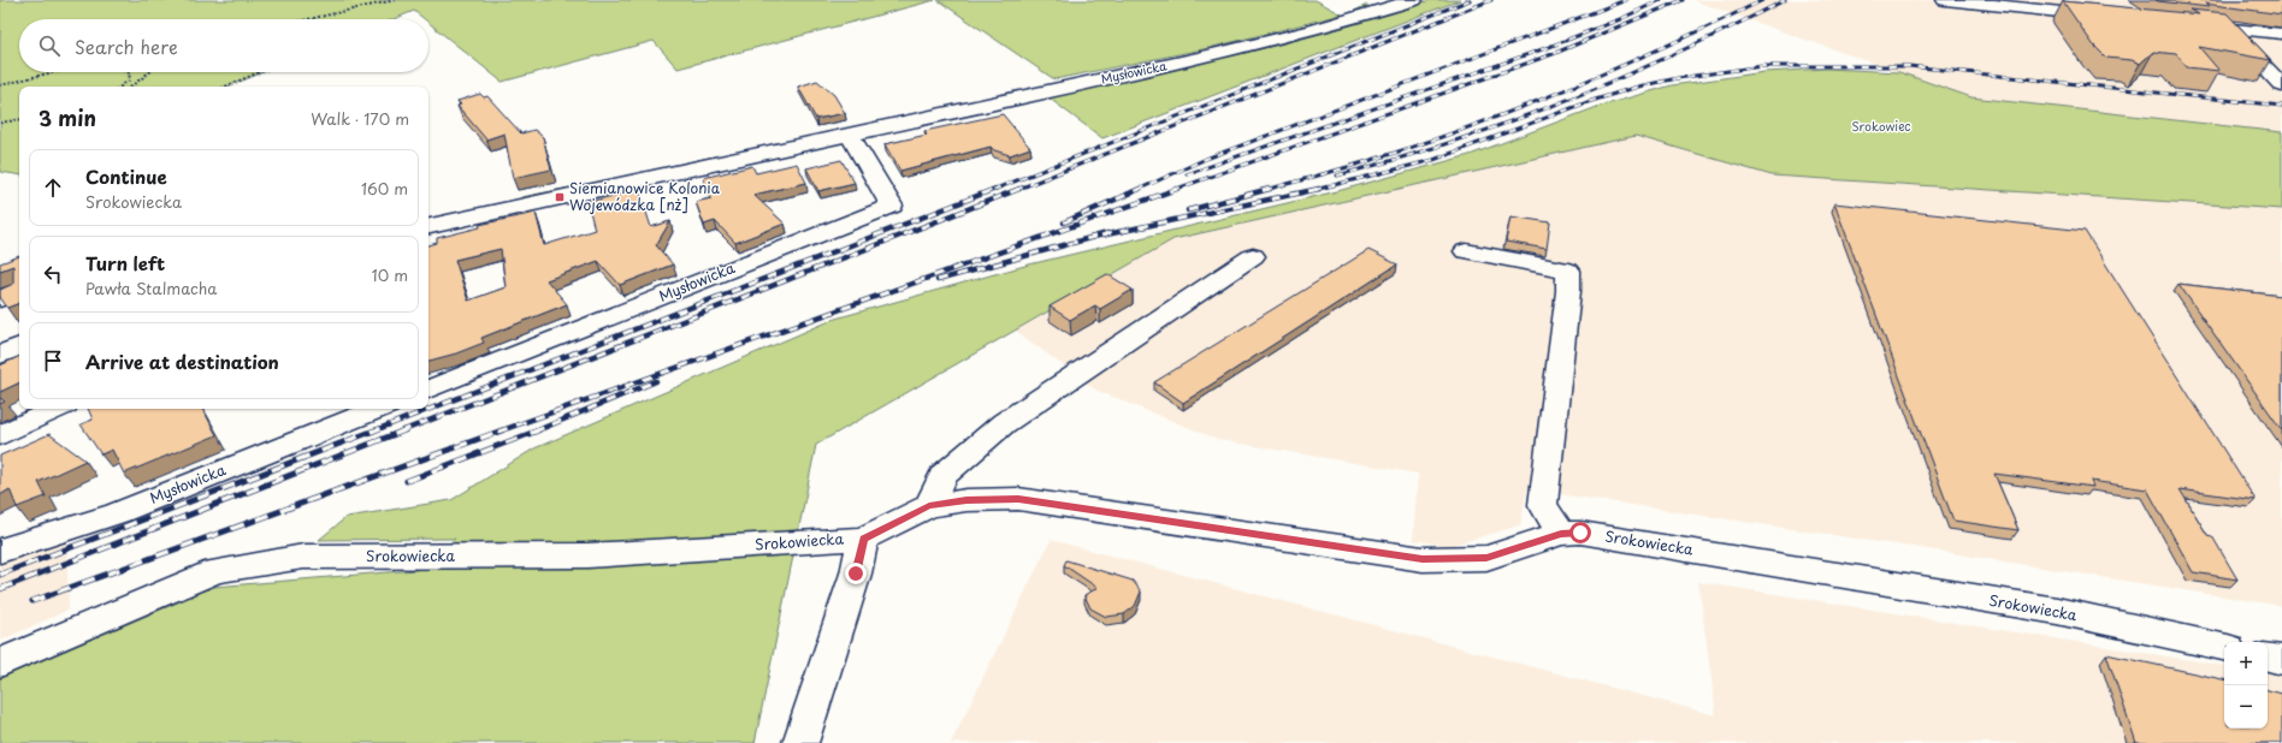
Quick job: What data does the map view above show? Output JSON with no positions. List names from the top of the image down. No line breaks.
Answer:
{"streets":{"street":["Mysłowicka","Srokowiecka"]},"parks":["Srokowiec"],"places":{"transit":["Siemianowice Kolonia Wojewódzka [nż]"]},"page":{"search":"Search here","heading":["3 min","Walk · 170 m"],"list":[["Continue","Srokowiecka","160 m"],["Turn left","Pawła Stalmacha","10 m"],"Arrive at destination"],"map_buttons":["+","−"]}}
